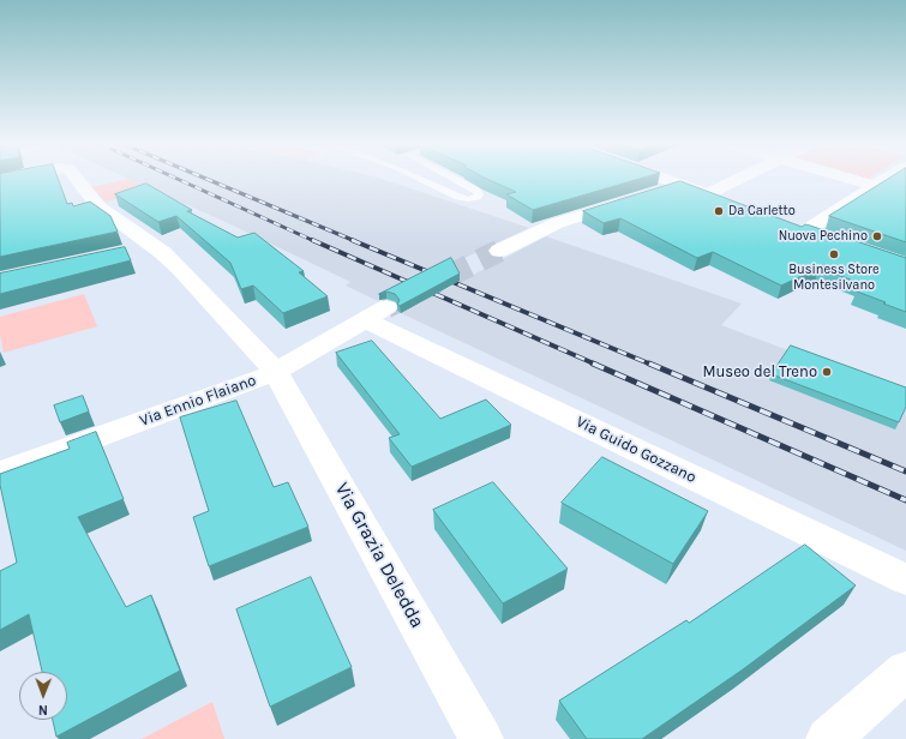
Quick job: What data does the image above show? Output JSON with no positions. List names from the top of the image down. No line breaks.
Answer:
{"streets":{"street":["Via Ennio Flaiano","Via Guido Gozzano","Via Grazia Deledda"]},"crossings":[["Via Ennio Flaiano","Via Guido Gozzano"],["Via Ennio Flaiano","Via Grazia Deledda"]],"places":["Da Carletto","Nuova Pechino","Business Store Montesilvano","Museo del Treno"],"north":"bottom"}
